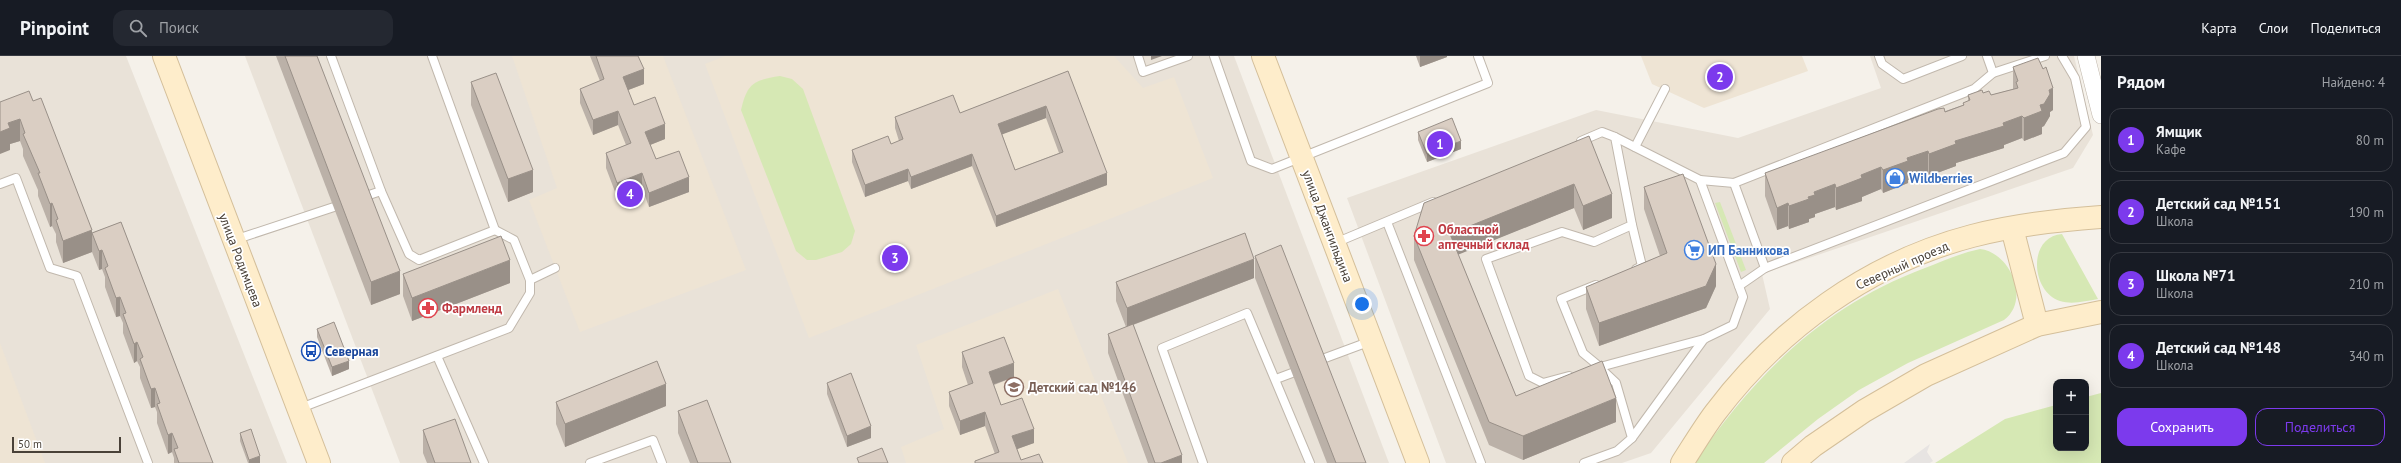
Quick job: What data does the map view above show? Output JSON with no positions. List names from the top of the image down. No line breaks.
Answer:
{"streets":{"main road":["улица Джангильдина","улица Родимцева","Северный проезд"]},"places":{"shop":["Wildberries"],"pharmacy":["Областной аптечный склад","Фармленд"],"supermarket":["ИП Банникова"],"bus stop":["Северная"],"school or university":["Детский сад №146"]},"scale_bar":"50 m","page":{"header":"Pinpoint","search":"Поиск","nav":["Карта","Слои","Поделиться"],"heading":["Рядом","Найдено: 4"],"pins":["2","1","4","3"],"list":[{"mark":"1","name":"Ямщик","note":"Кафе","value":"80 m"},{"mark":"2","name":"Детский сад №151","note":"Школа","value":"190 m"},{"mark":"3","name":"Школа №71","note":"Школа","value":"210 m"},{"mark":"4","name":"Детский сад №148","note":"Школа","value":"340 m"}],"map_buttons":["+","−"],"buttons":["Сохранить","Поделиться"],"scale":"50 m"}}
